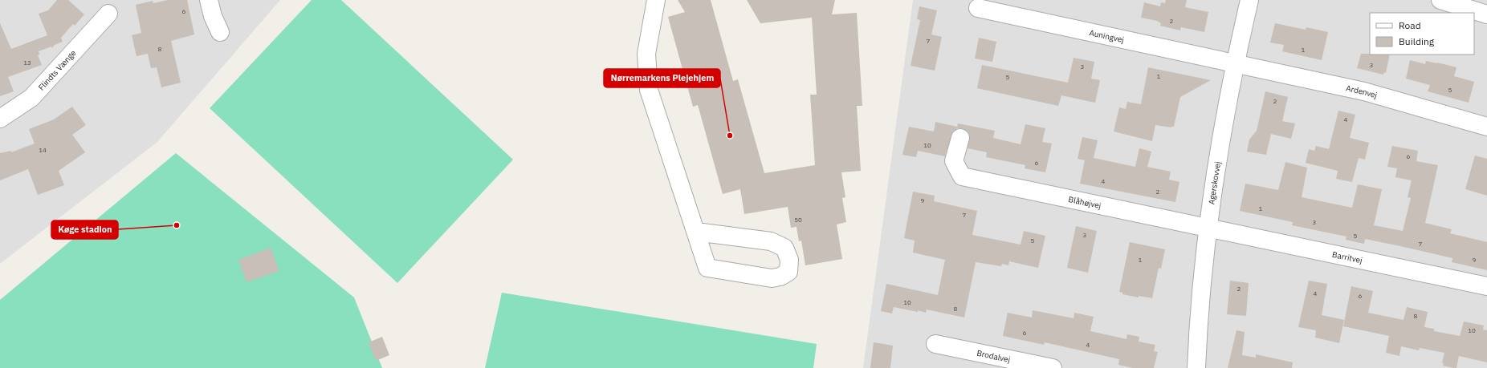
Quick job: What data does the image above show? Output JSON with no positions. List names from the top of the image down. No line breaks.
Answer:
{"streets":{"street":["Auningvej","Flindts Vænge","Ardenvej","Agerskovvej","Blåhøjvej","Barritvej","Brodalvej"]},"crossings":[["Auningvej","Ardenvej"],["Auningvej","Agerskovvej"],["Ardenvej","Agerskovvej"],["Agerskovvej","Blåhøjvej"],["Agerskovvej","Barritvej"],["Blåhøjvej","Barritvej"]],"places":["Nørremarkens Plejehjem","Køge stadion"],"house_numbers":["6","2","7","8","1","13","3","3","1","5","5","2","4","10","14","6","6","4","2","9","1","7","50","3","3","5","5","7","1","9","2","4","6","10","8","8","10","6","4"],"legend":["Road","Building"]}
